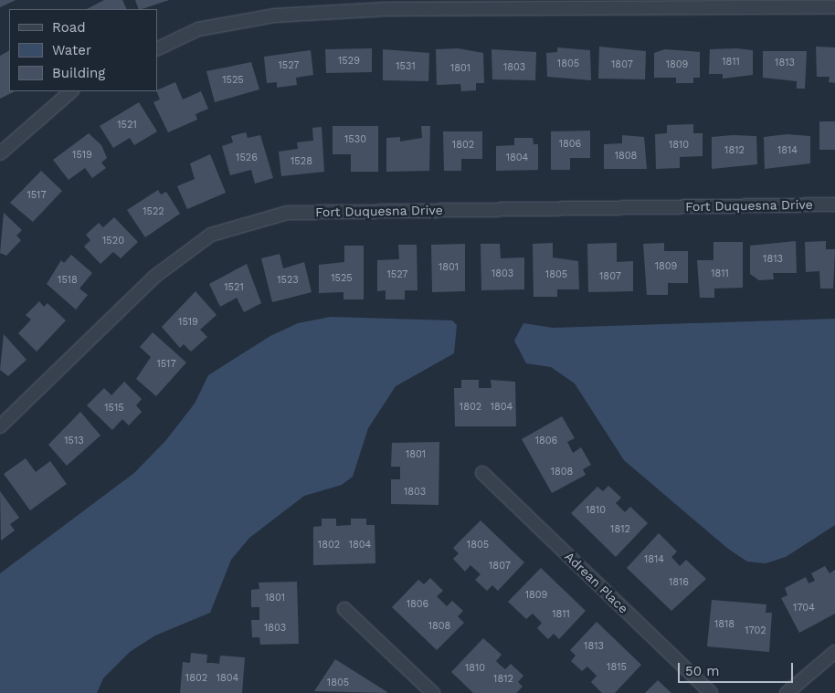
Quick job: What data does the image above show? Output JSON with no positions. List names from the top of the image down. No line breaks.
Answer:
{"streets":{"street":["Fort Duquesna Drive","Adrean Place"]},"house_numbers":["1529","1811","1813","1805","1807","1809","1527","1531","1803","1801","1525","1521","1530","1806","1802","1810","1812","1814","1519","1808","1526","1804","1528","1517","1522","1520","1813","1809","1801","1803","1811","1527","1805","1807","1525","1518","1523","1521","1519","1517","1802","1804","1515","1513","1806","1801","1808","1803","1810","1812","1802","1804","1805","1814","1807","1816","1809","1801","1806","1704","1811","1818","1808","1803","1702","1813","1815","1810","1802","1804","1812","1805"],"legend":["Road","Water","Building"],"scale_bar":"50 m"}
